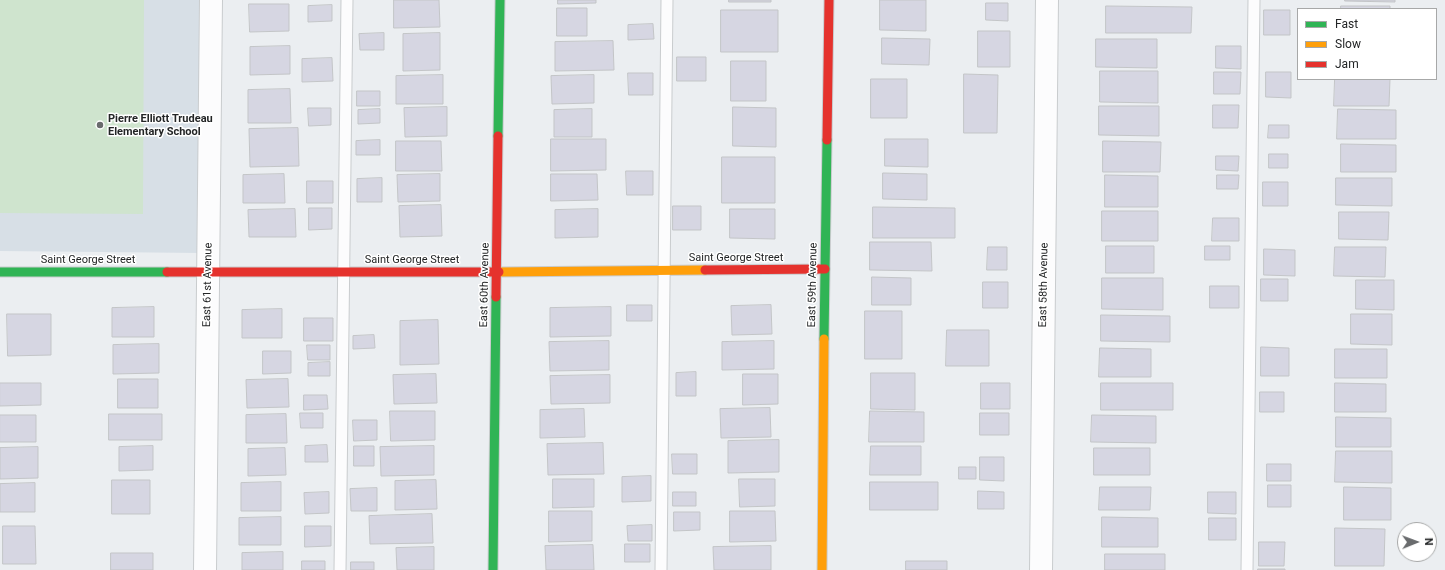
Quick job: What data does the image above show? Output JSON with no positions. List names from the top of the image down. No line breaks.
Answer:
{"streets":{"street":["Saint George Street","East 61st Avenue","East 60th Avenue","East 59th Avenue","East 58th Avenue"]},"crossings":[["Saint George Street","East 61st Avenue"],["Saint George Street","East 60th Avenue"],["Saint George Street","East 59th Avenue"]],"places":["Pierre Elliott Trudeau Elementary School"],"legend":["Fast","Slow","Jam"],"north":"right"}
